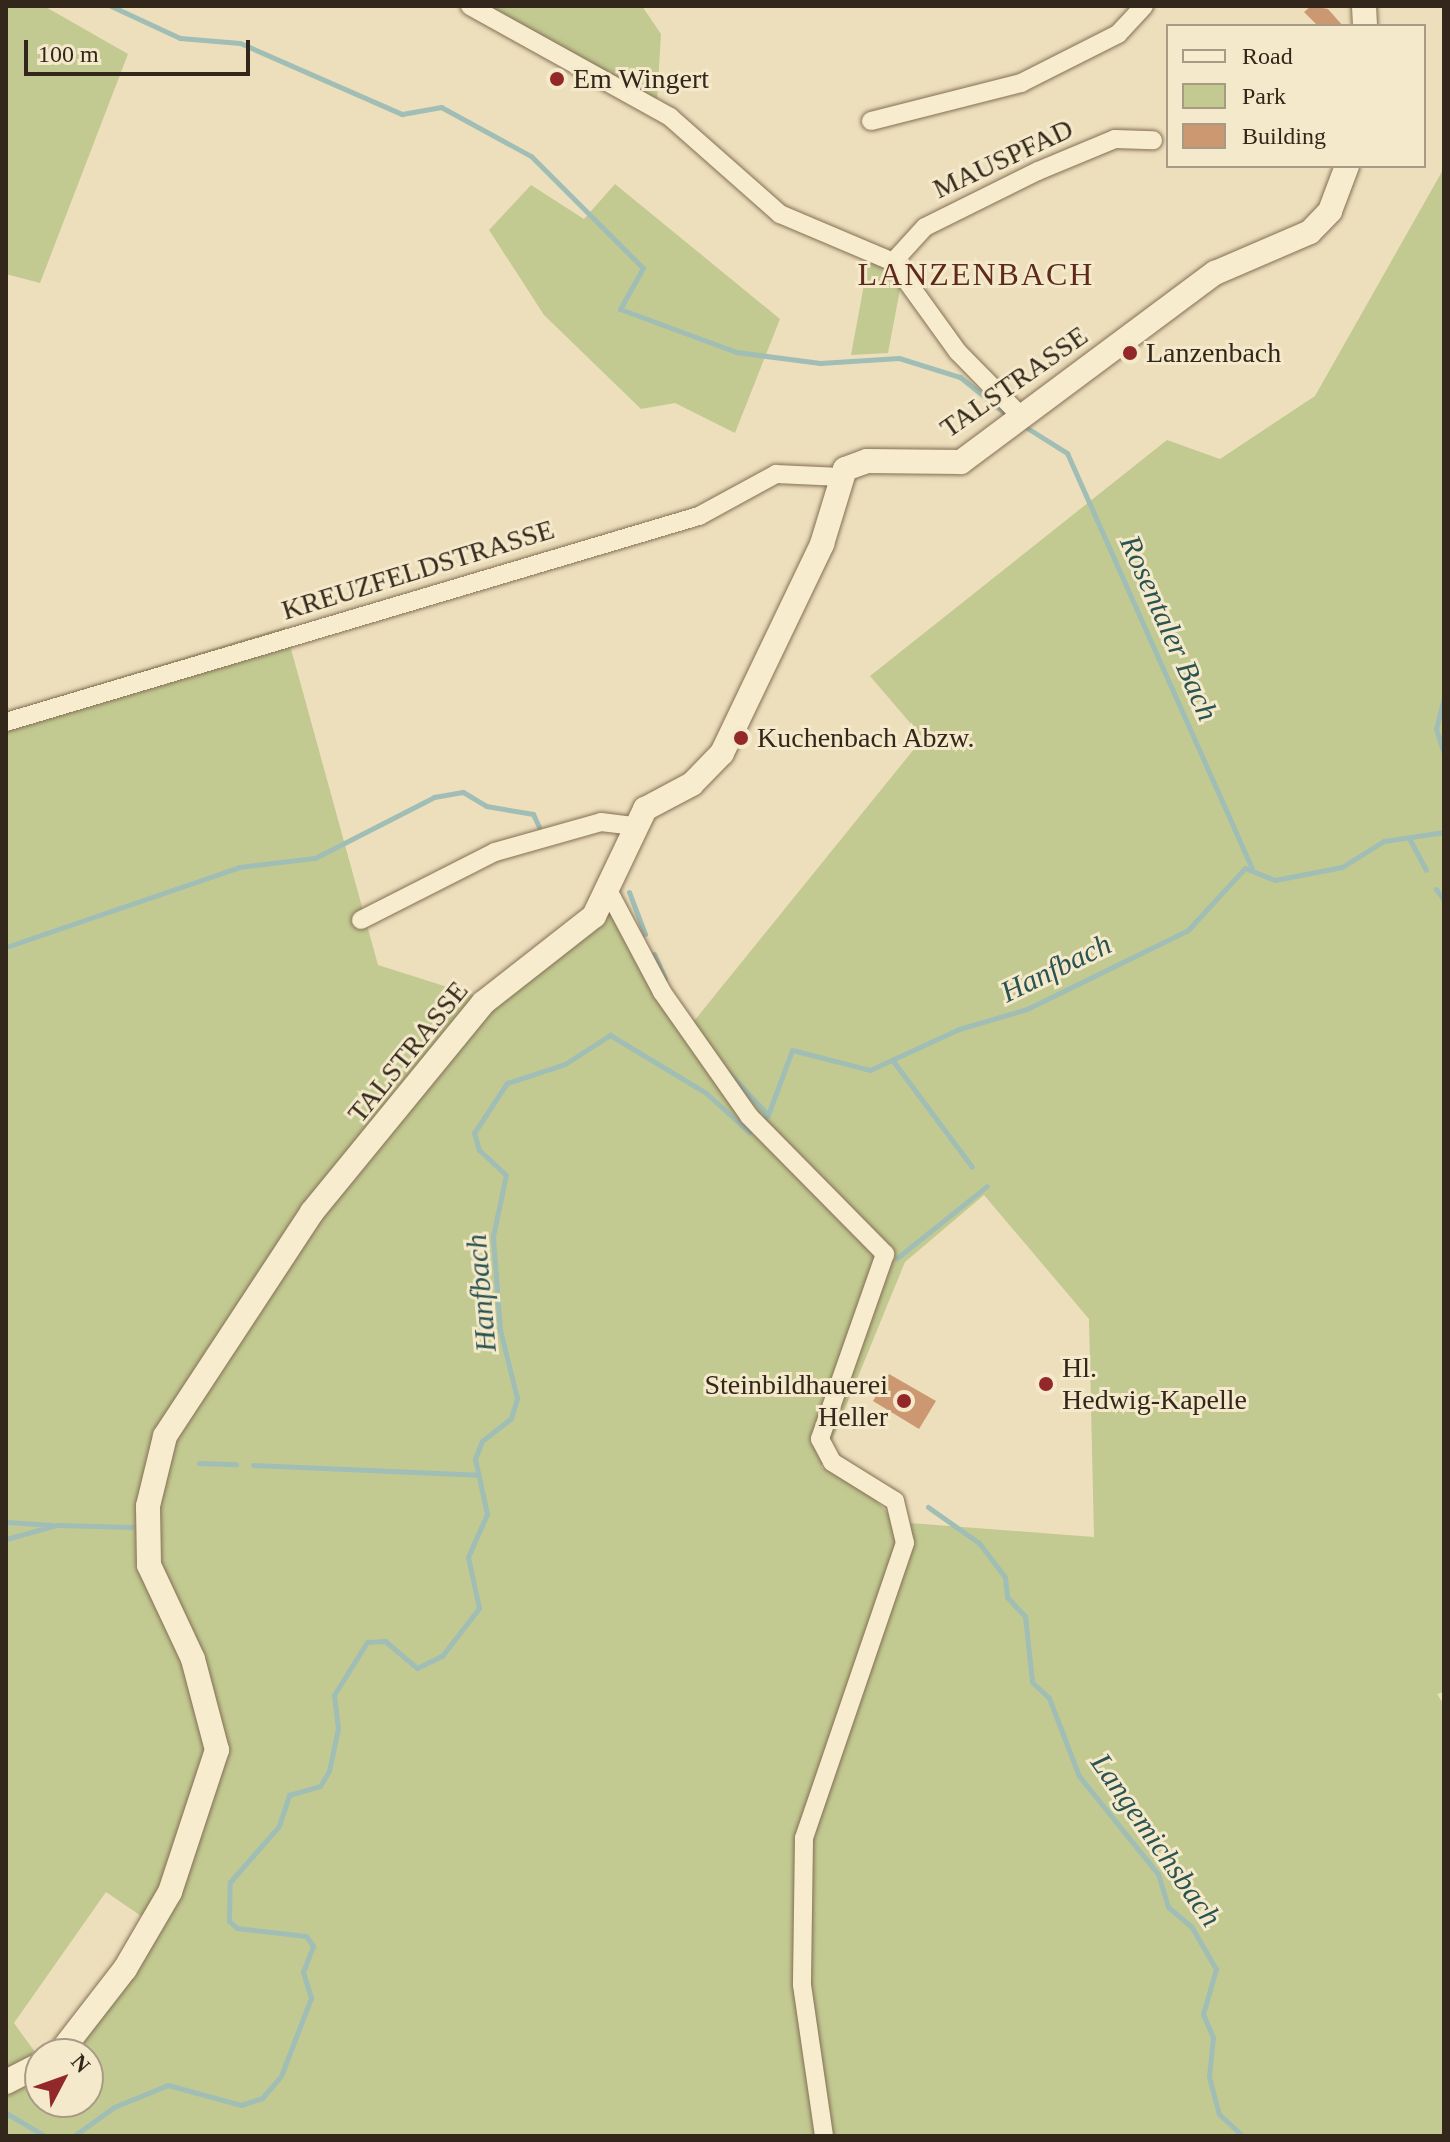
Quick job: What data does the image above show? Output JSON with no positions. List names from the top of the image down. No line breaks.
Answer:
{"streets":{"main road":["TALSTRASSE"],"street":["MAUSPFAD","KREUZFELDSTRASSE"]},"crossings":[["TALSTRASSE","KREUZFELDSTRASSE"]],"districts":["LANZENBACH"],"water":["Rosentaler Bach","Hanfbach","Langemichsbach"],"places":["Em Wingert","Lanzenbach","Kuchenbach Abzw.","Hl. Hedwig-Kapelle","Steinbildhauerei Heller"],"legend":["Road","Park","Building"],"scale_bar":"100 m","north":"top right"}
